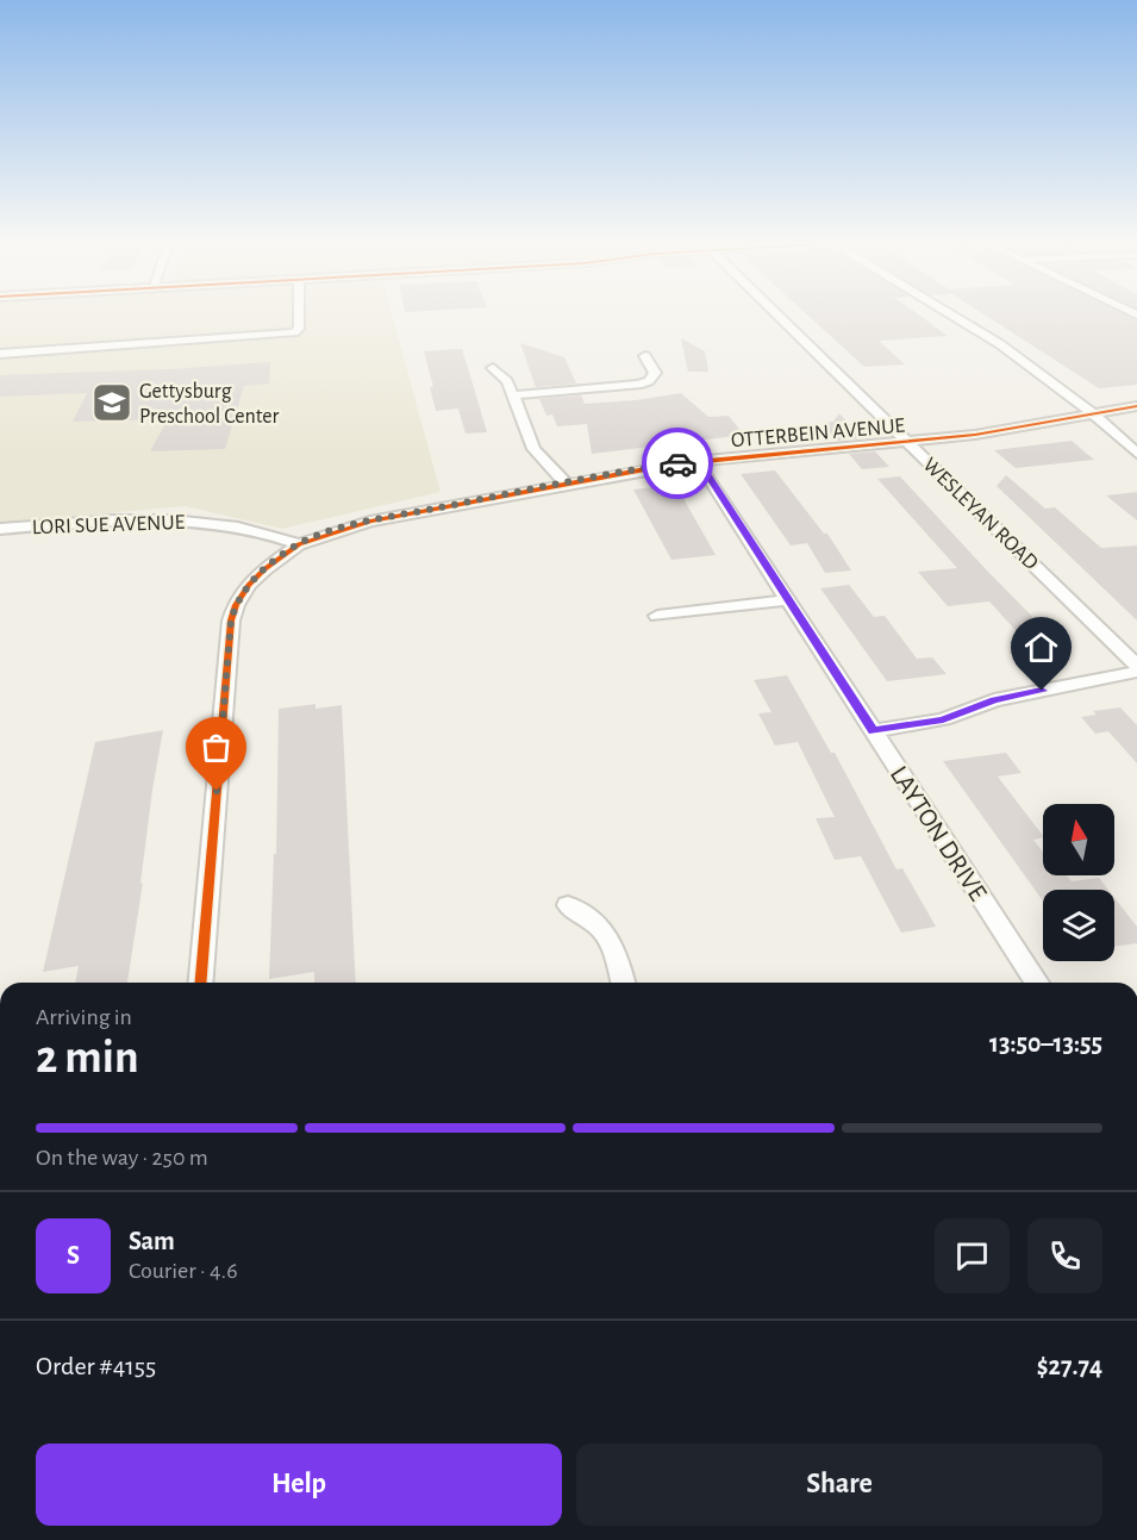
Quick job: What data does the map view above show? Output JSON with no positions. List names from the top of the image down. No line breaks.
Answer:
{"streets":{"street":["OTTERBEIN AVENUE","WESLEYAN ROAD","LORI SUE AVENUE","LAYTON DRIVE"]},"crossings":[["OTTERBEIN AVENUE","WESLEYAN ROAD"],["OTTERBEIN AVENUE","LORI SUE AVENUE"],["OTTERBEIN AVENUE","LAYTON DRIVE"]],"places":{"school or university":["Gettysburg Preschool Center"]},"north":"top","page":{"heading":["2 min","Arriving in","13:50–13:55"],"panel":["Sam","Courier · 4.6","Order #4155","$27.74"],"bar":"On the way · 250 m","round":"S","buttons":["Help","Share"]}}
